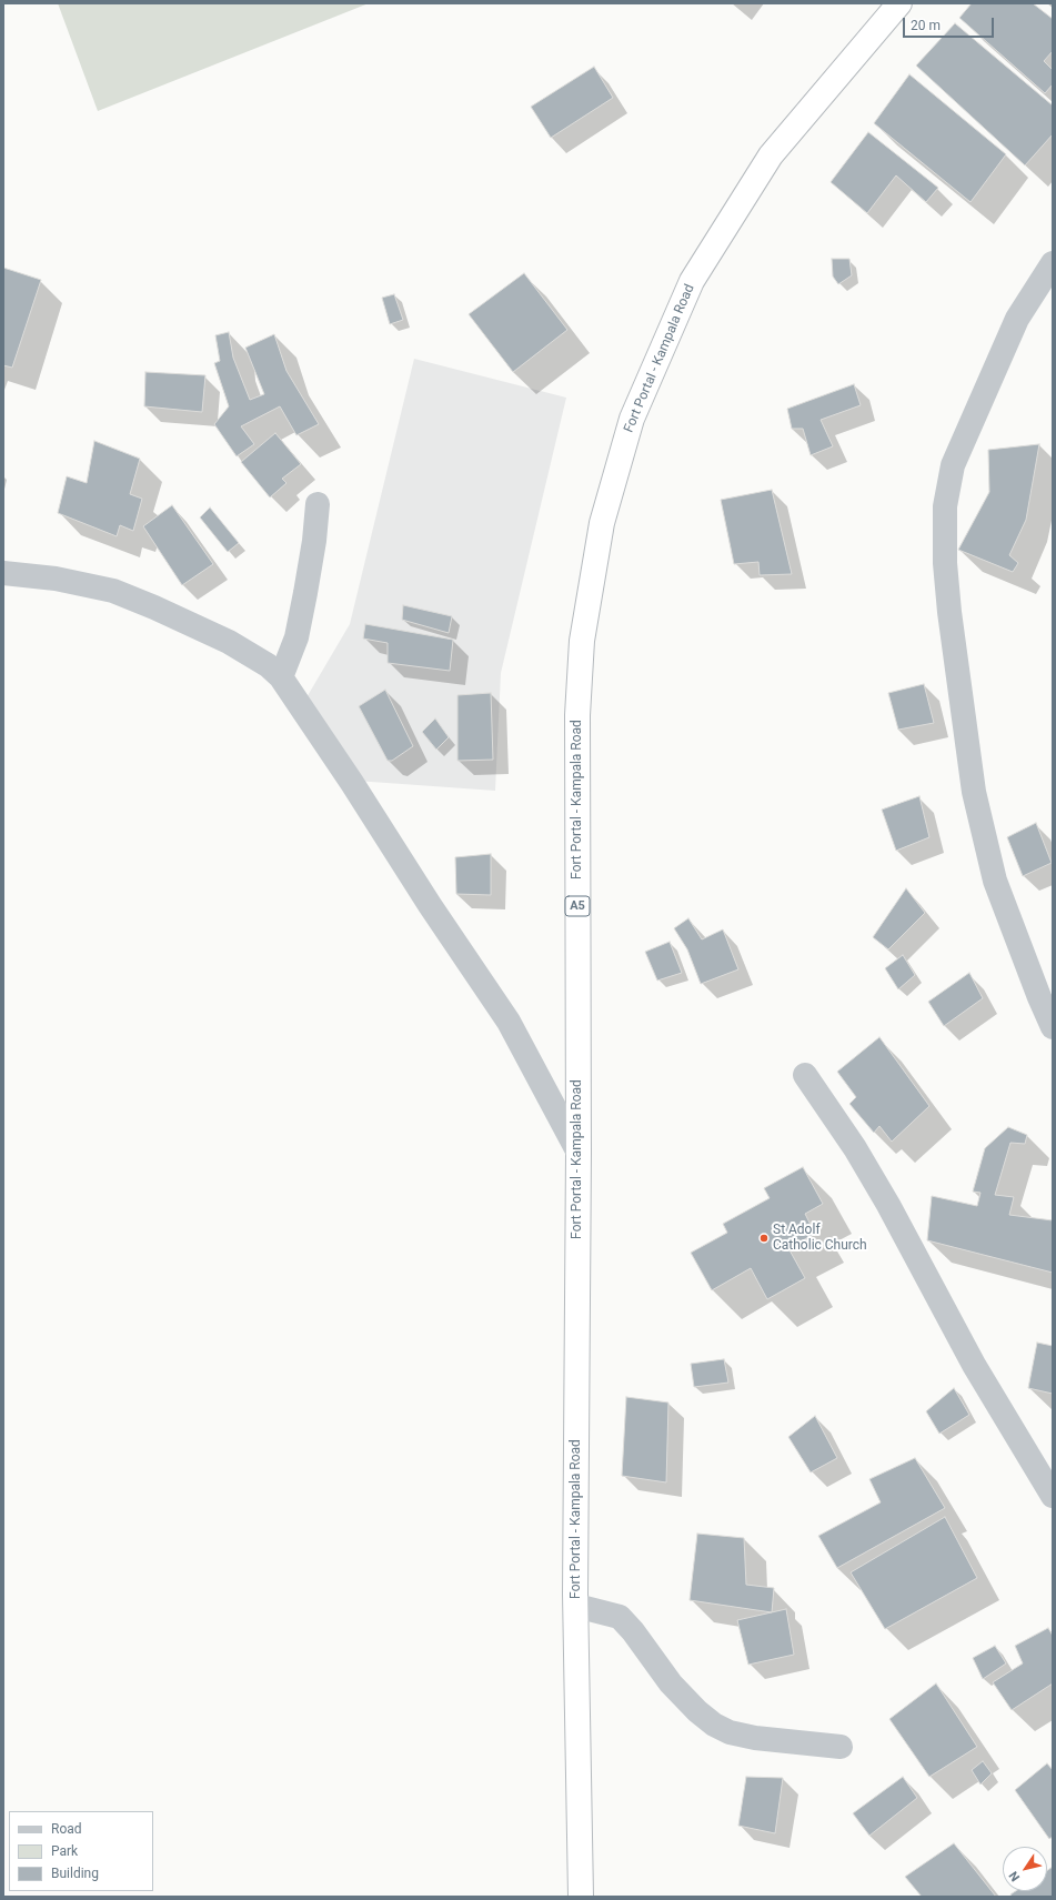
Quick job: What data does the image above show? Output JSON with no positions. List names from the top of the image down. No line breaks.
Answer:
{"streets":{"highway":["Fort Portal - Kampala Road","A5"]},"places":["St Adolf Catholic Church"],"legend":["Road","Park","Building"],"scale_bar":"20 m","north":"bottom left"}
